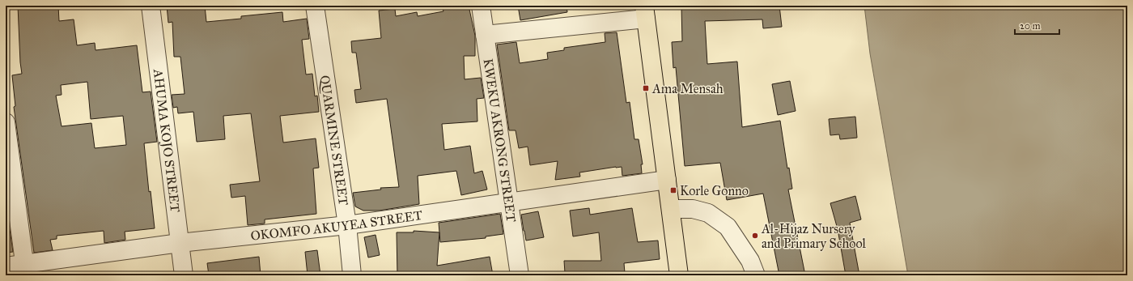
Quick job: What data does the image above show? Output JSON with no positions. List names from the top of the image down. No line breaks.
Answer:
{"streets":{"street":["QUARMINE STREET","KWEKU AKRONG STREET","AHUMA KOJO STREET","OKOMFO AKUYEA STREET"]},"crossings":[["QUARMINE STREET","OKOMFO AKUYEA STREET"],["KWEKU AKRONG STREET","OKOMFO AKUYEA STREET"],["AHUMA KOJO STREET","OKOMFO AKUYEA STREET"]],"places":{"transit":["Ama Mensah","Korle Gonno"],"other":["Al-Hijaz Nursery and Primary School"]},"scale_bar":"20 m"}
